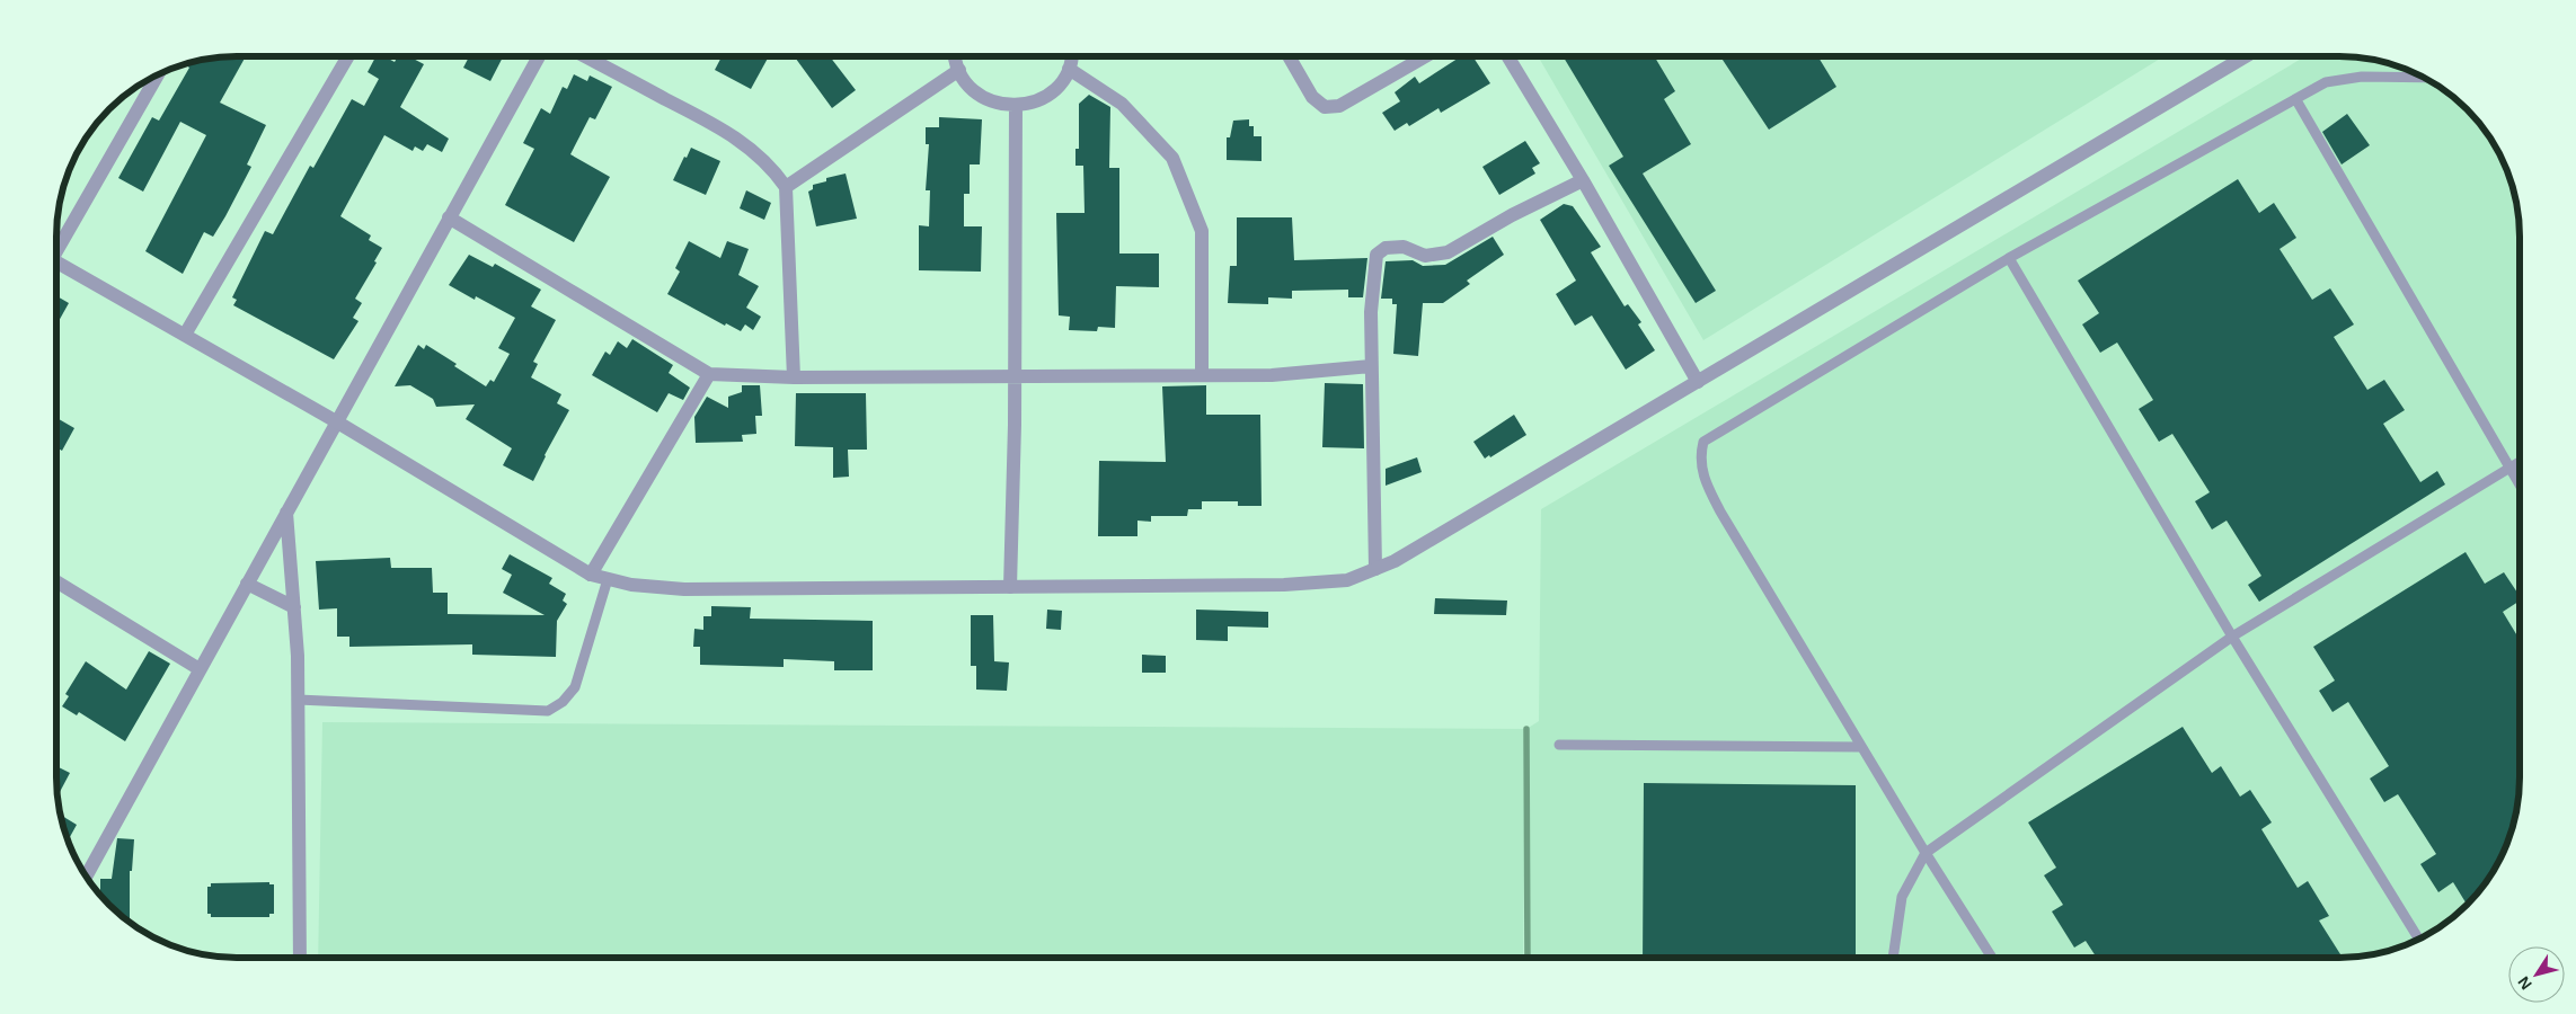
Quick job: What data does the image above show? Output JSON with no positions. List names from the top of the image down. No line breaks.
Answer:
{"north":"bottom left"}
